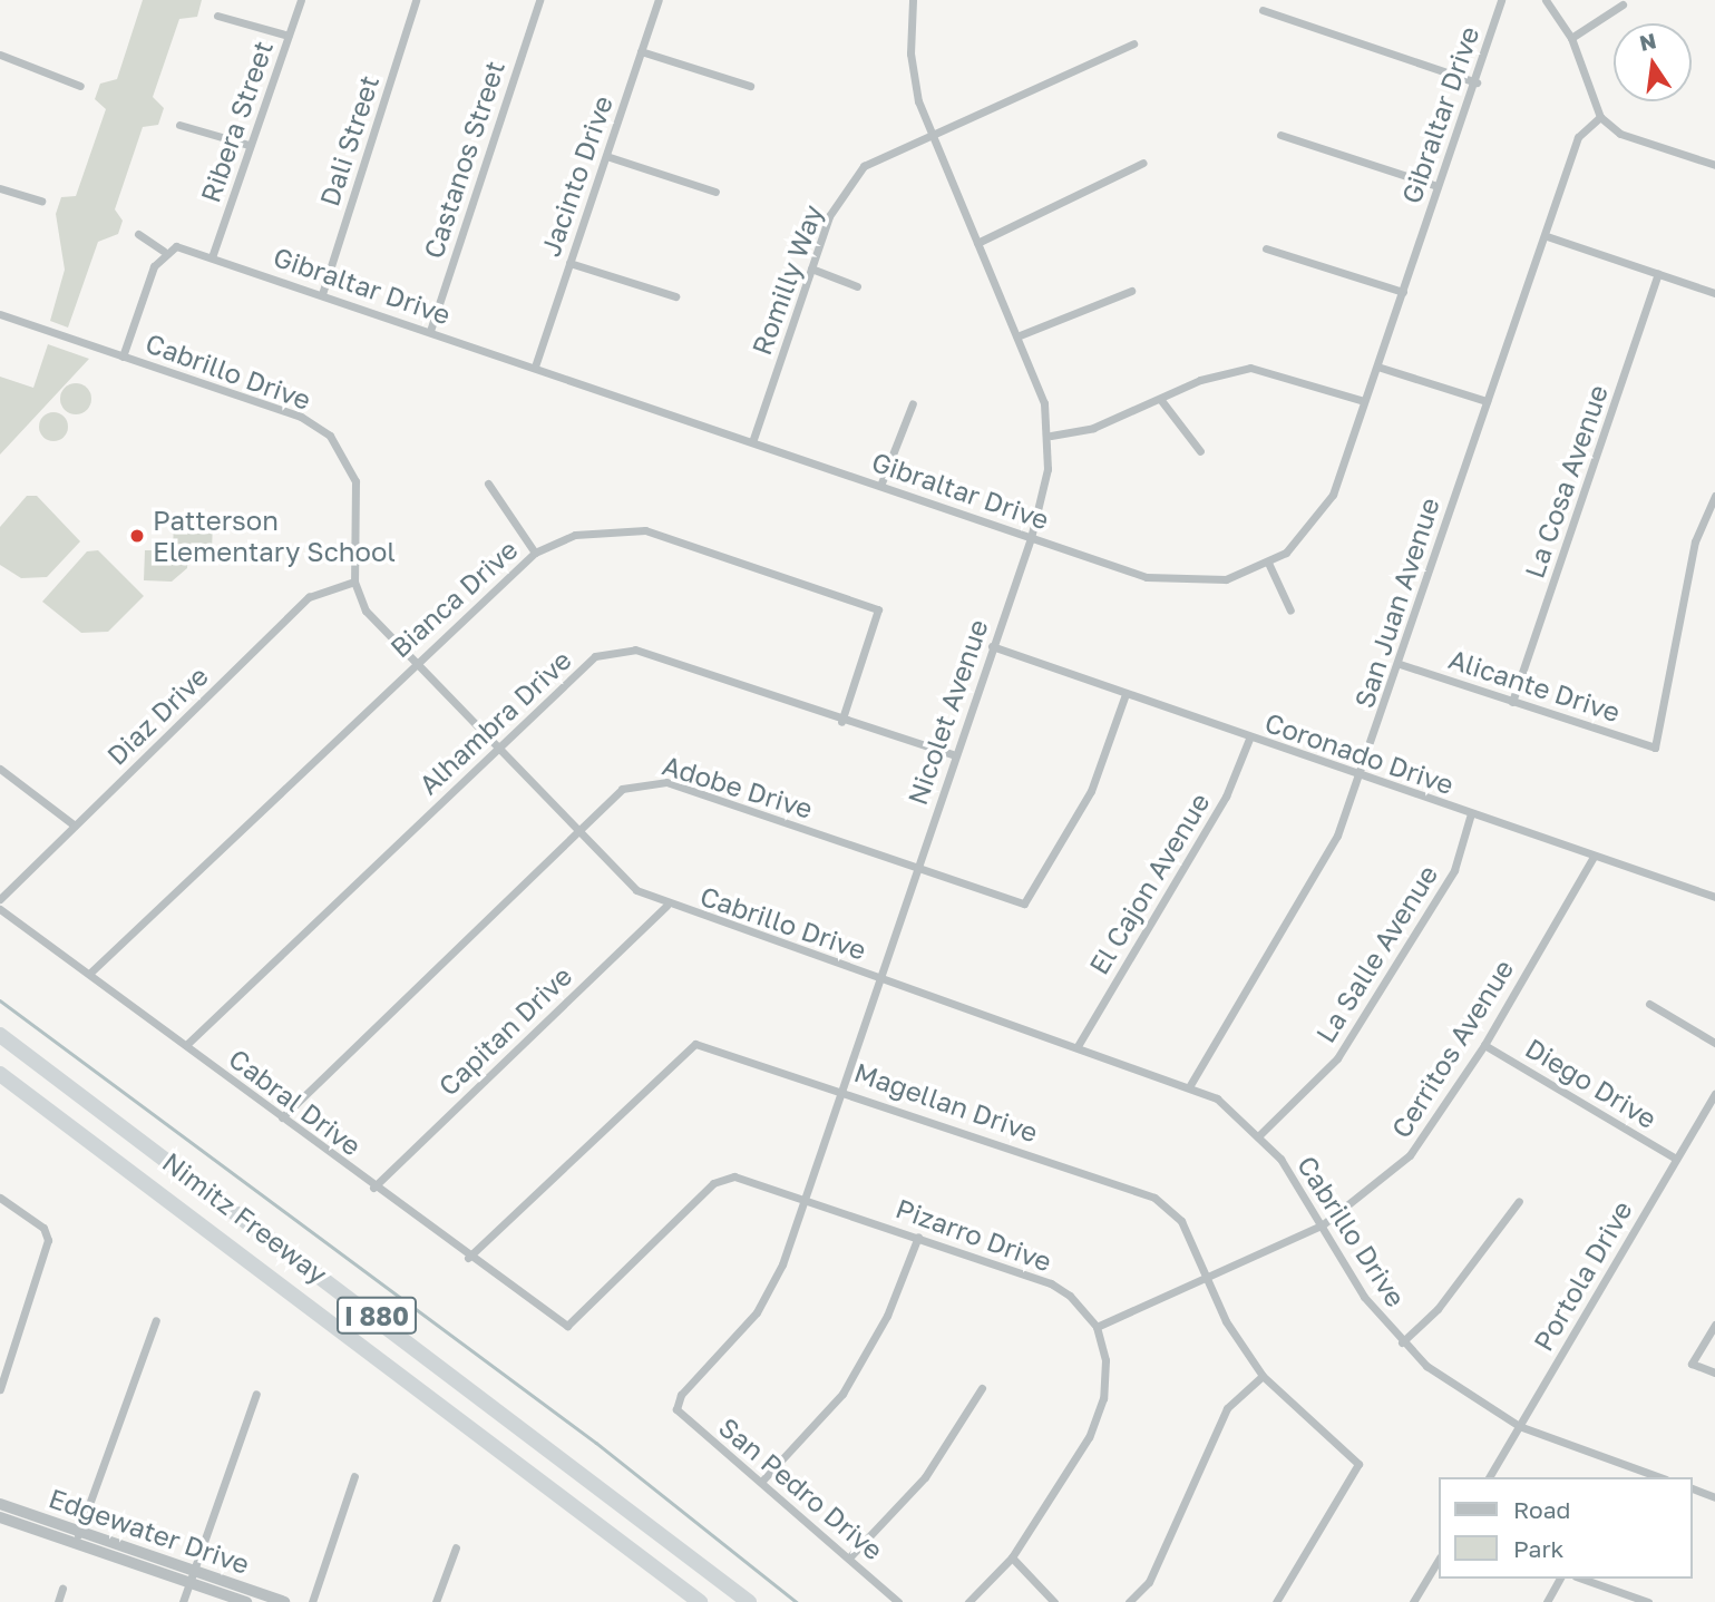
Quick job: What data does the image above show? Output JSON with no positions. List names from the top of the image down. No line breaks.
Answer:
{"streets":{"highway":["Nimitz Freeway","I 880"],"street":["Gibraltar Drive","Ribera Street","Dali Street","Castanos Street","Jacinto Drive","Romilly Way","Cabrillo Drive","La Cosa Avenue","Bianca Drive","San Juan Avenue","Alicante Drive","Nicolet Avenue","Diaz Drive","Alhambra Drive","Coronado Drive","Adobe Drive","El Cajon Avenue","La Salle Avenue","Capitan Drive","Cerritos Avenue","Diego Drive","Cabral Drive","Magellan Drive","Pizarro Drive","Portola Drive","San Pedro Drive","Edgewater Drive"]},"crossings":[["Gibraltar Drive","Ribera Street"],["Gibraltar Drive","Dali Street"],["Gibraltar Drive","Castanos Street"],["Gibraltar Drive","Jacinto Drive"],["Gibraltar Drive","Romilly Way"],["Gibraltar Drive","Nicolet Avenue"],["Romilly Way","Nicolet Avenue"],["Cabrillo Drive","Bianca Drive"],["Cabrillo Drive","San Juan Avenue"],["Cabrillo Drive","Nicolet Avenue"],["Cabrillo Drive","Diaz Drive"],["Cabrillo Drive","Alhambra Drive"],["Cabrillo Drive","Adobe Drive"],["Cabrillo Drive","El Cajon Avenue"],["Cabrillo Drive","La Salle Avenue"],["Cabrillo Drive","Capitan Drive"],["Cabrillo Drive","Cerritos Avenue"],["Cabrillo Drive","Portola Drive"],["La Cosa Avenue","Alicante Drive"],["Bianca Drive","Alhambra Drive"],["Bianca Drive","Cabral Drive"],["San Juan Avenue","Alicante Drive"],["San Juan Avenue","Coronado Drive"],["Nicolet Avenue","Alhambra Drive"],["Nicolet Avenue","Coronado Drive"],["Nicolet Avenue","Adobe Drive"],["Nicolet Avenue","Magellan Drive"],["Nicolet Avenue","Pizarro Drive"],["Nicolet Avenue","San Pedro Drive"],["Alhambra Drive","Cabral Drive"],["Coronado Drive","Adobe Drive"],["Coronado Drive","El Cajon Avenue"],["Coronado Drive","La Salle Avenue"],["Coronado Drive","Cerritos Avenue"],["Adobe Drive","Cabral Drive"],["Capitan Drive","Cabral Drive"],["Cerritos Avenue","Diego Drive"],["Cerritos Avenue","Magellan Drive"],["Cerritos Avenue","Pizarro Drive"],["Diego Drive","Portola Drive"],["Cabral Drive","Magellan Drive"],["Cabral Drive","Pizarro Drive"]],"places":["Patterson Elementary School"],"legend":["Road","Park"],"north":"top"}
